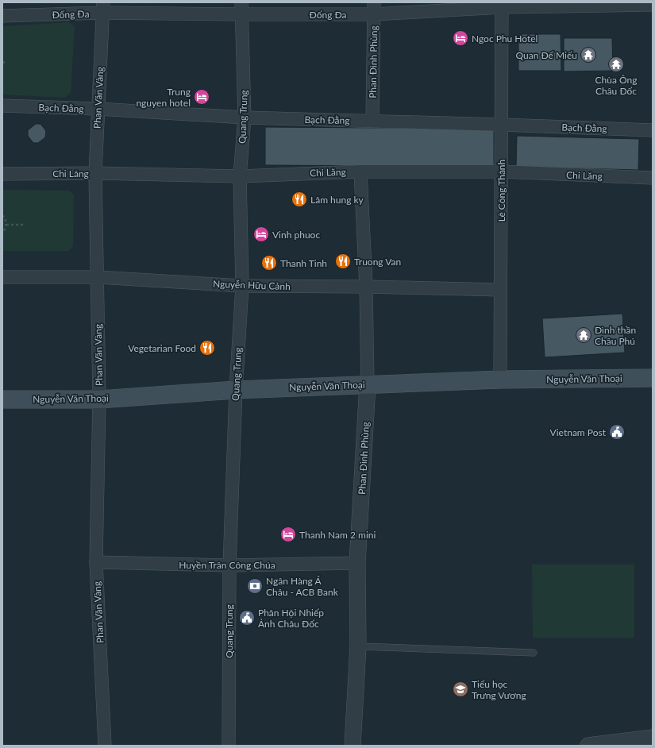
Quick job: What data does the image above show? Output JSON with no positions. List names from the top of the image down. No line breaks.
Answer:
{"streets":{"main road":["Nguyễn Văn Thoại"],"street":["Đống Đa","Phan Đình Phùng","Phan Văn Vàng","Bạch Đằng","Quang Trung","Chi Lăng","Lê Công Thành","Nguyễn Hữu Cảnh","Huyền Trân Công Chúa"]},"crossings":[["Đống Đa","Phan Đình Phùng"],["Đống Đa","Phan Văn Vàng"],["Đống Đa","Quang Trung"],["Đống Đa","Lê Công Thành"],["Phan Đình Phùng","Bạch Đằng"],["Phan Đình Phùng","Chi Lăng"],["Phan Đình Phùng","Nguyễn Hữu Cảnh"],["Phan Đình Phùng","Nguyễn Văn Thoại"],["Phan Đình Phùng","Huyền Trân Công Chúa"],["Phan Văn Vàng","Bạch Đằng"],["Phan Văn Vàng","Chi Lăng"],["Phan Văn Vàng","Nguyễn Hữu Cảnh"],["Phan Văn Vàng","Nguyễn Văn Thoại"],["Phan Văn Vàng","Huyền Trân Công Chúa"],["Bạch Đằng","Quang Trung"],["Bạch Đằng","Lê Công Thành"],["Quang Trung","Chi Lăng"],["Quang Trung","Nguyễn Hữu Cảnh"],["Quang Trung","Nguyễn Văn Thoại"],["Quang Trung","Huyền Trân Công Chúa"],["Chi Lăng","Lê Công Thành"],["Lê Công Thành","Nguyễn Hữu Cảnh"],["Lê Công Thành","Nguyễn Văn Thoại"]],"places":{"hotel":["Ngoc Phu Hotel","Trung nguyen hotel","Vinh phuoc","Thanh Nam 2 mini"],"temple":["Quan Đế Miếu","Chùa Ông Châu Đốc","Đình thần Châu Phú"],"restaurant":["Lâm hung ky","Truong Van","Thanh Tinh","Vegetarian Food"],"public building":["Vietnam Post","Phân Hội Nhiếp Ảnh Châu Đốc"],"bank":["Ngân Hàng Á Châu - ACB Bank"],"school or university":["Tiểu học Trưng Vương"]}}
